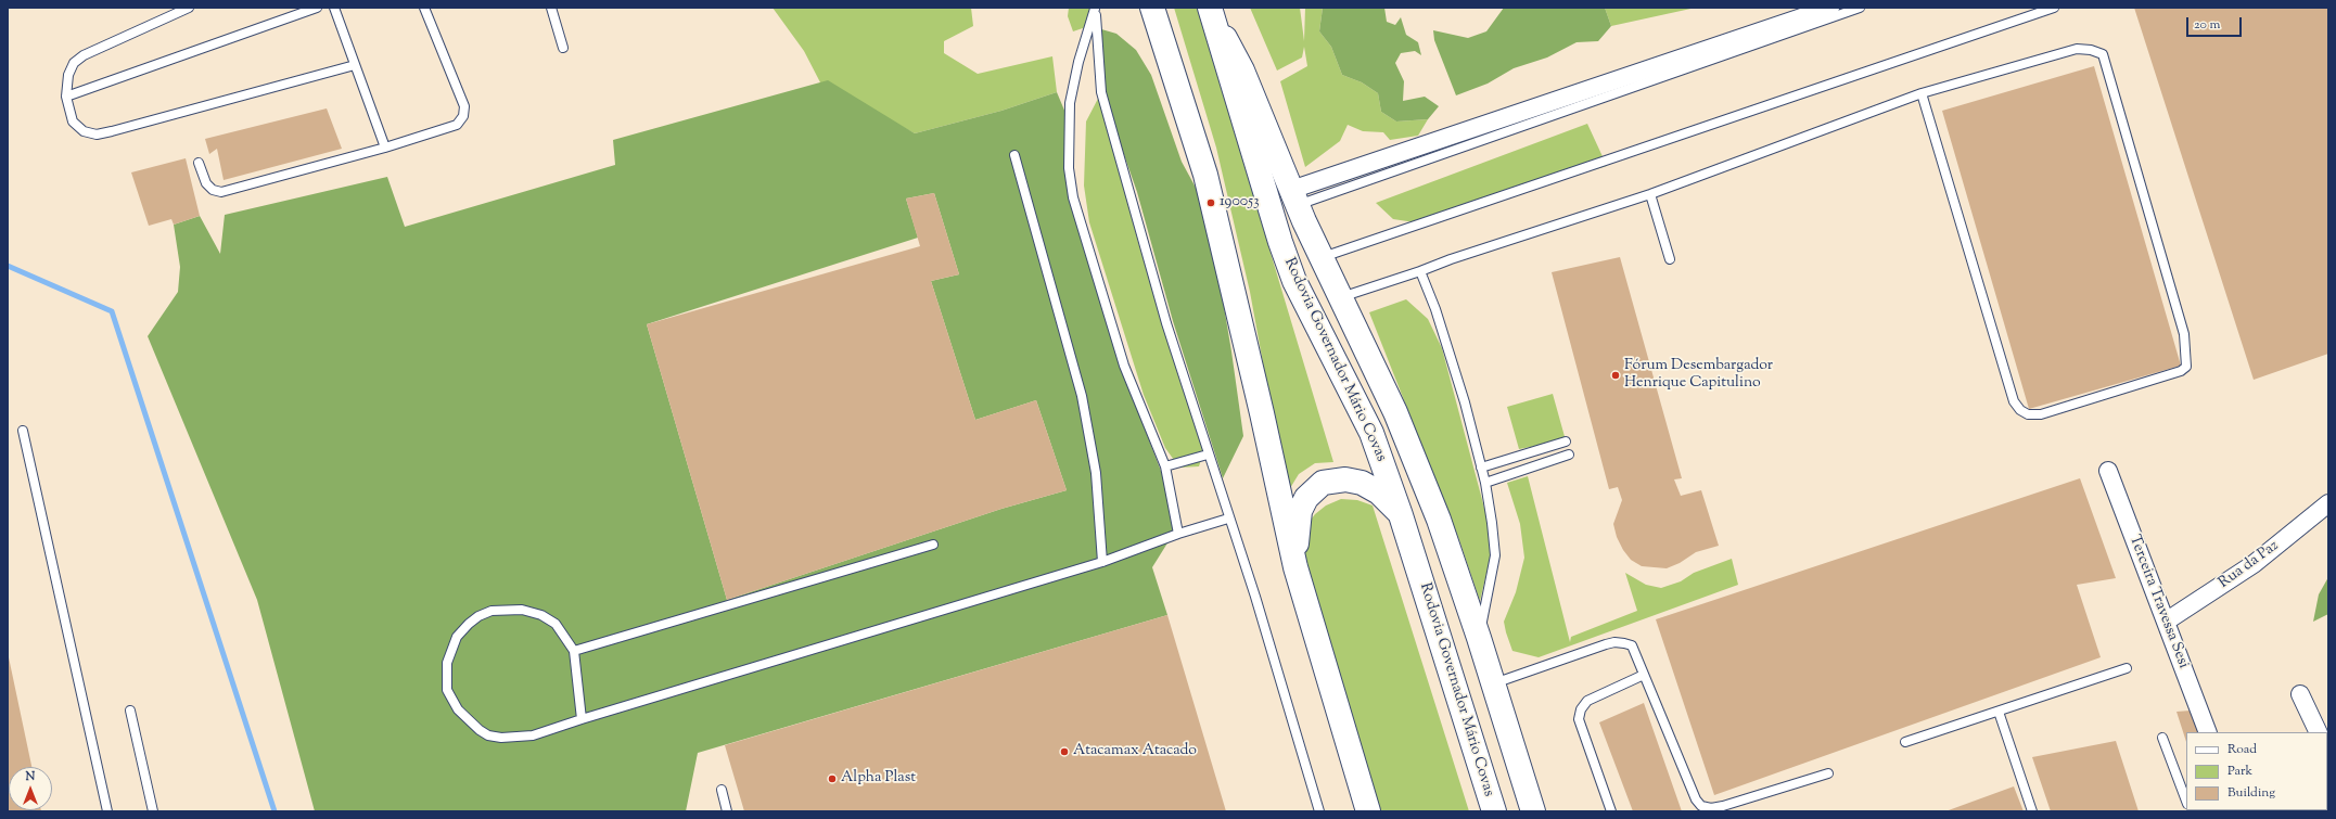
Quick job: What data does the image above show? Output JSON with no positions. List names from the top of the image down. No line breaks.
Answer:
{"streets":{"main road":["Rodovia Governador Mário Covas"],"street":["Rua da Paz","Terceira Travessa Sesi"]},"crossings":[["Rua da Paz","Terceira Travessa Sesi"]],"places":["190053","Fórum Desembargador Henrique Capitulino","Atacamax Atacado","Alpha Plast"],"legend":["Road","Park","Building"],"scale_bar":"20 m","north":"top"}
